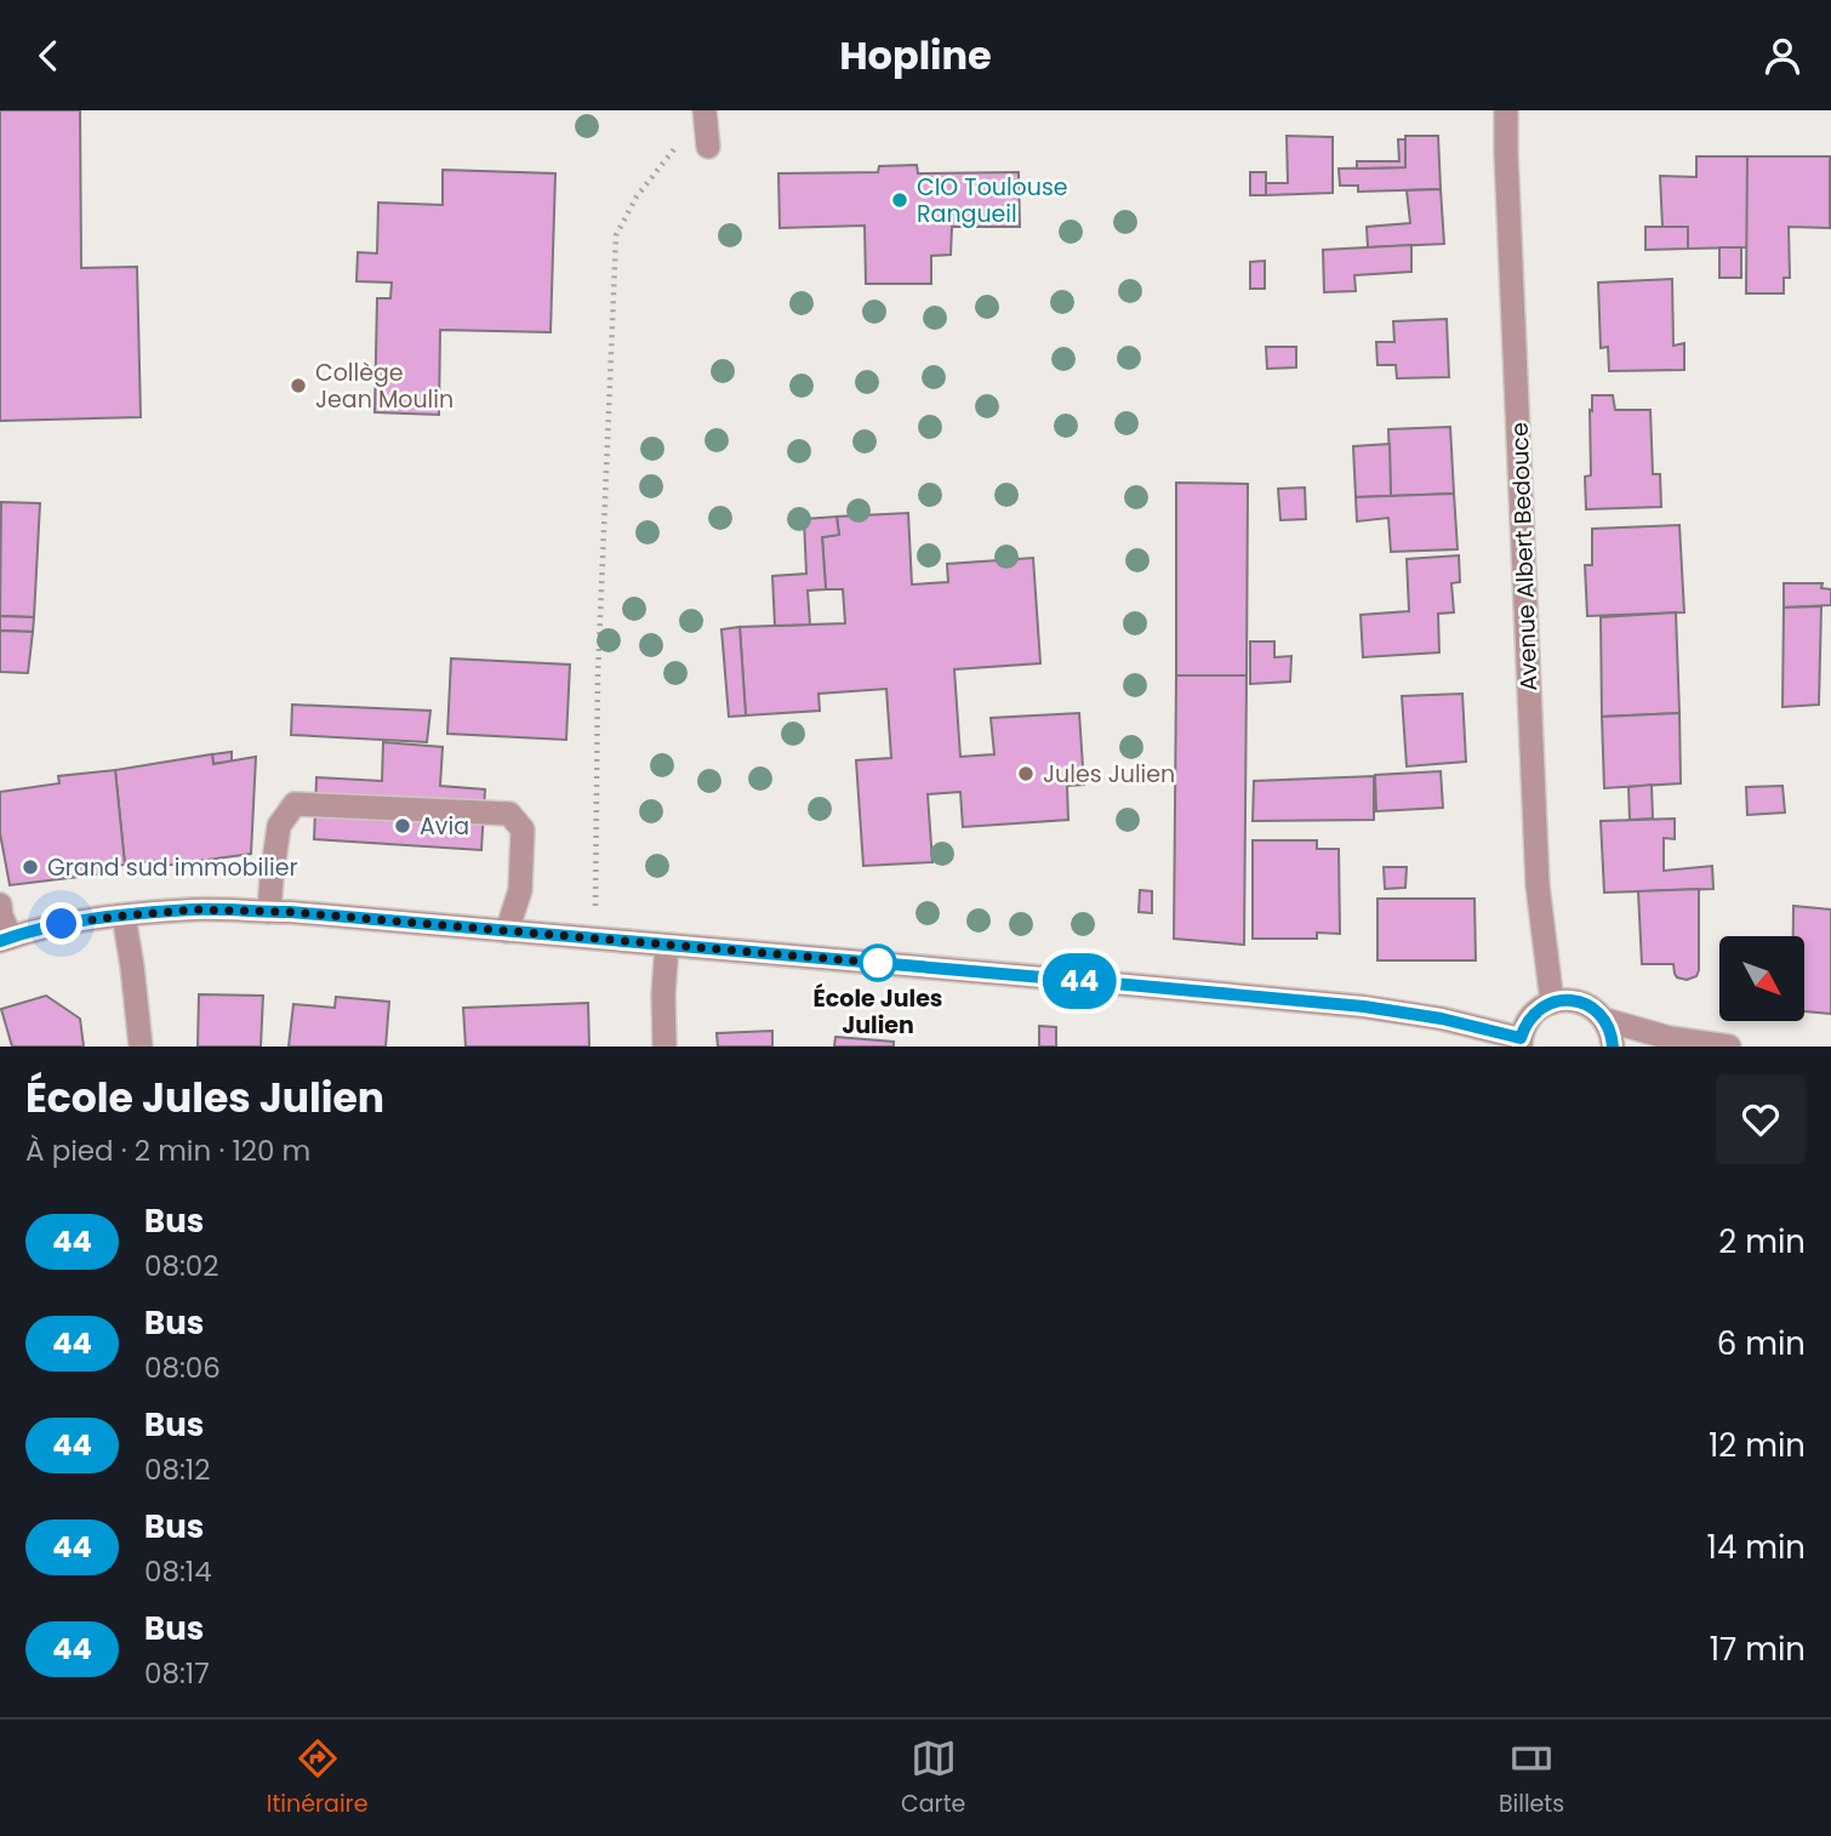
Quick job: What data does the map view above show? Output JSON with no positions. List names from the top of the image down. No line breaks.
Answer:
{"streets":{"street":["Avenue Albert Bedouce"]},"places":["CIO Toulouse Rangueil","Collège Jean Moulin","Jules Julien","Avia","Grand sud immobilier","École Jules Julien"],"lines":["bus line 44"],"north":"bottom right","page":{"header":"Hopline","on_map":"44","heading":["École Jules Julien","À pied · 2 min · 120 m"],"list":[{"mark":"44","name":"Bus","note":"08:02","value":"2 min"},{"mark":"44","name":"Bus","note":"08:06","value":"6 min"},{"mark":"44","name":"Bus","note":"08:12","value":"12 min"},{"mark":"44","name":"Bus","note":"08:14","value":"14 min"},{"mark":"44","name":"Bus","note":"08:17","value":"17 min"}],"tabs":["Itinéraire","Carte","Billets"]}}
